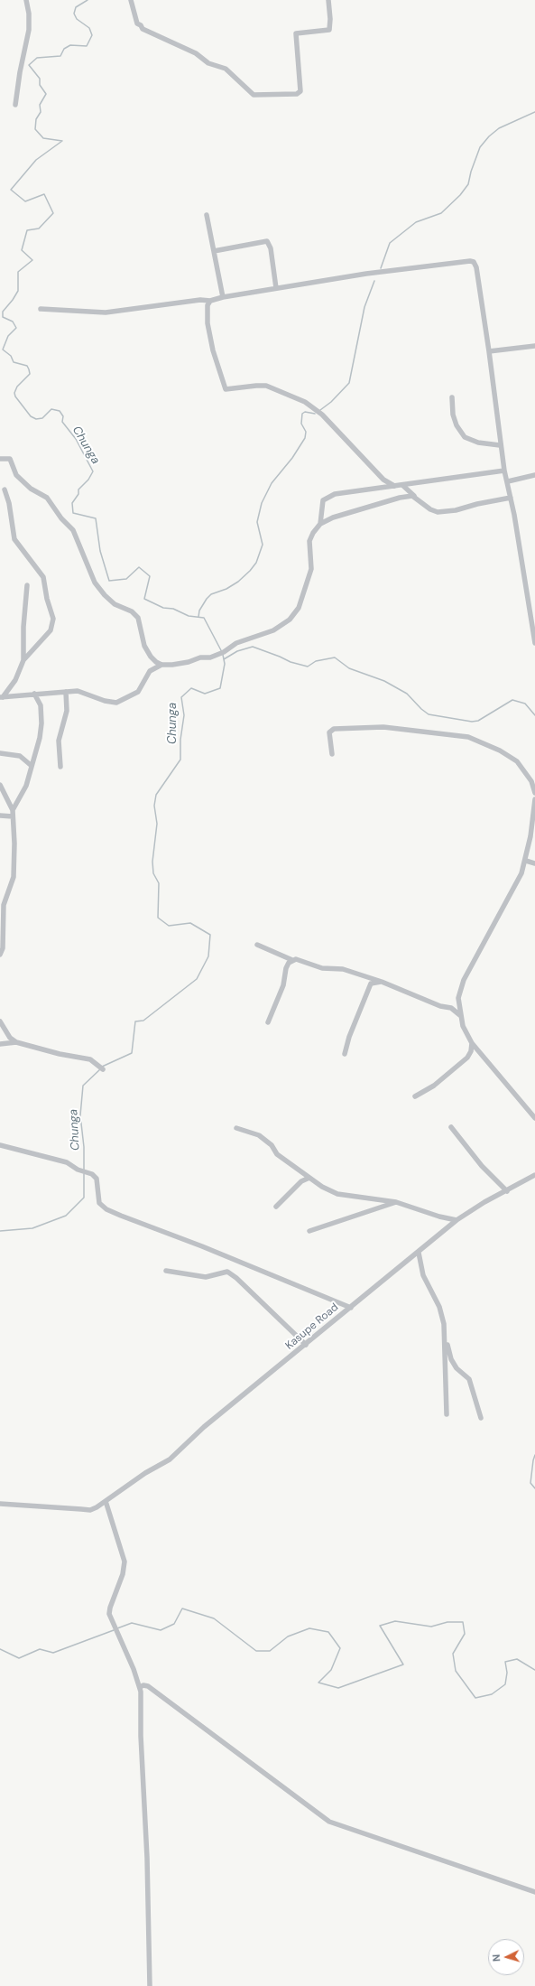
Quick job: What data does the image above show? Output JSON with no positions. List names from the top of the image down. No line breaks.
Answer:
{"streets":{"street":["Kasupe Road"]},"water":["Chunga"],"north":"left"}
